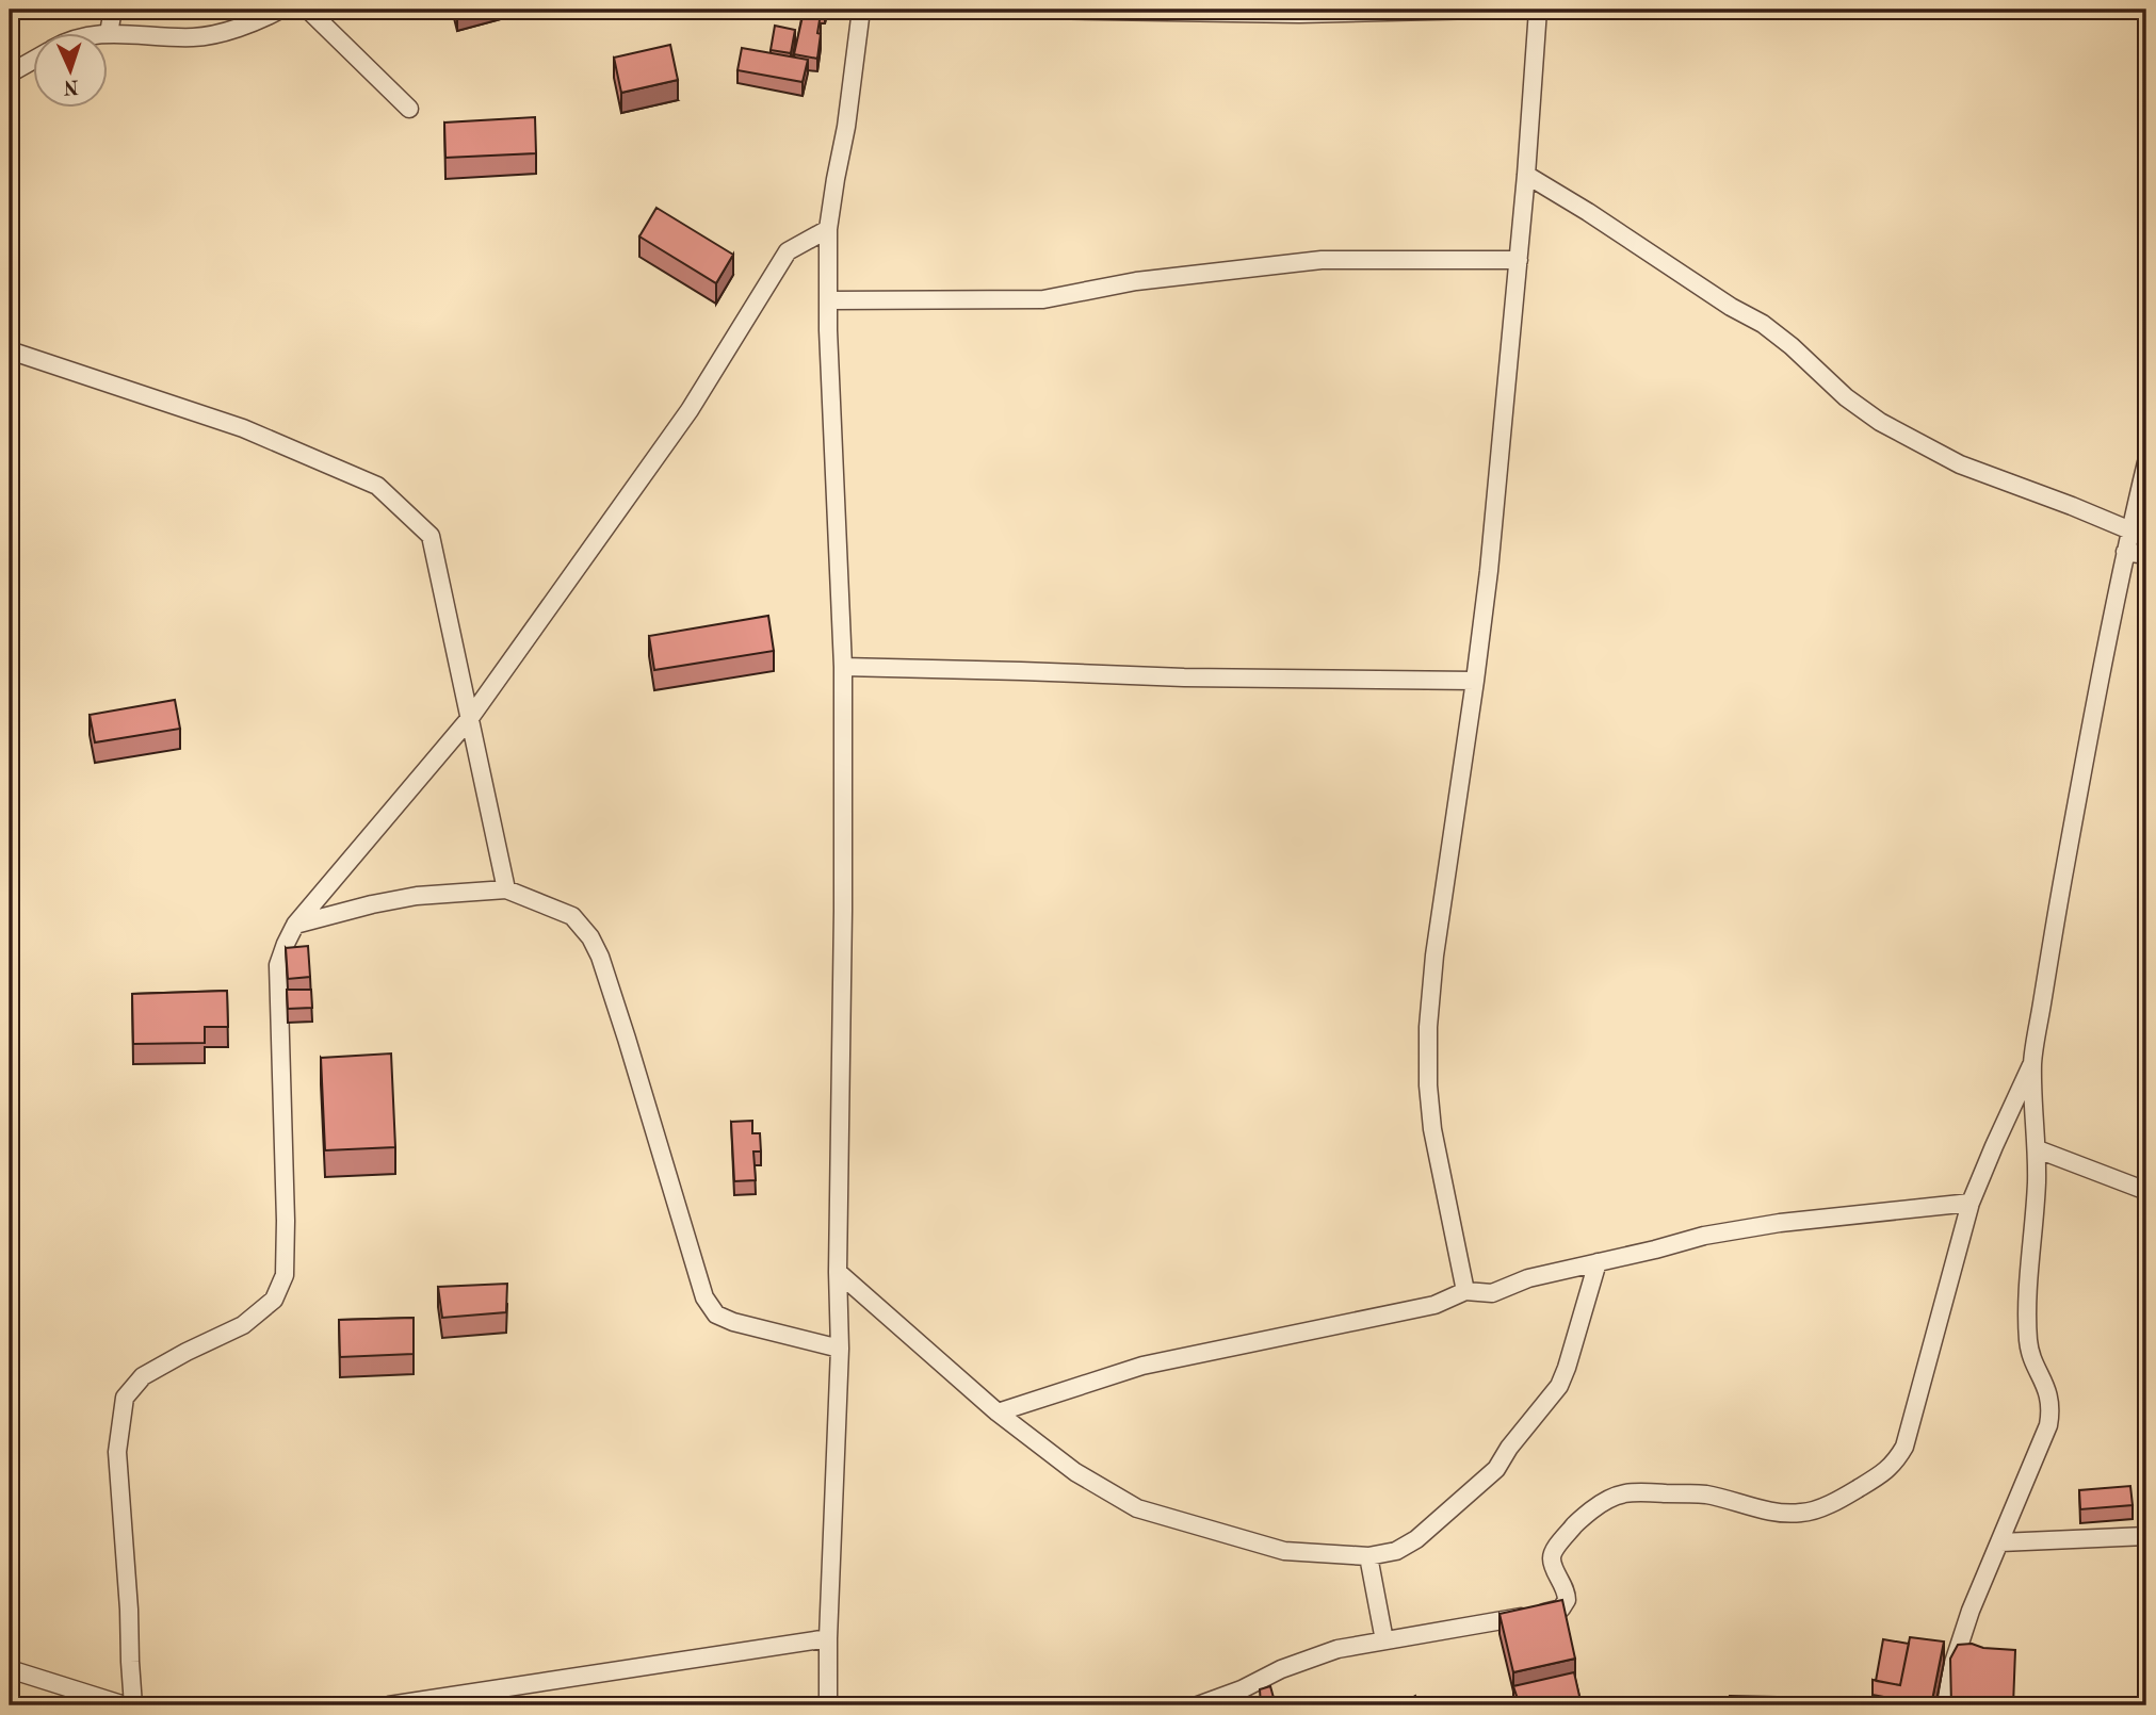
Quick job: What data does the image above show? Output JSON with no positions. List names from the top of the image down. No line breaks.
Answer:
{"north":"bottom"}
